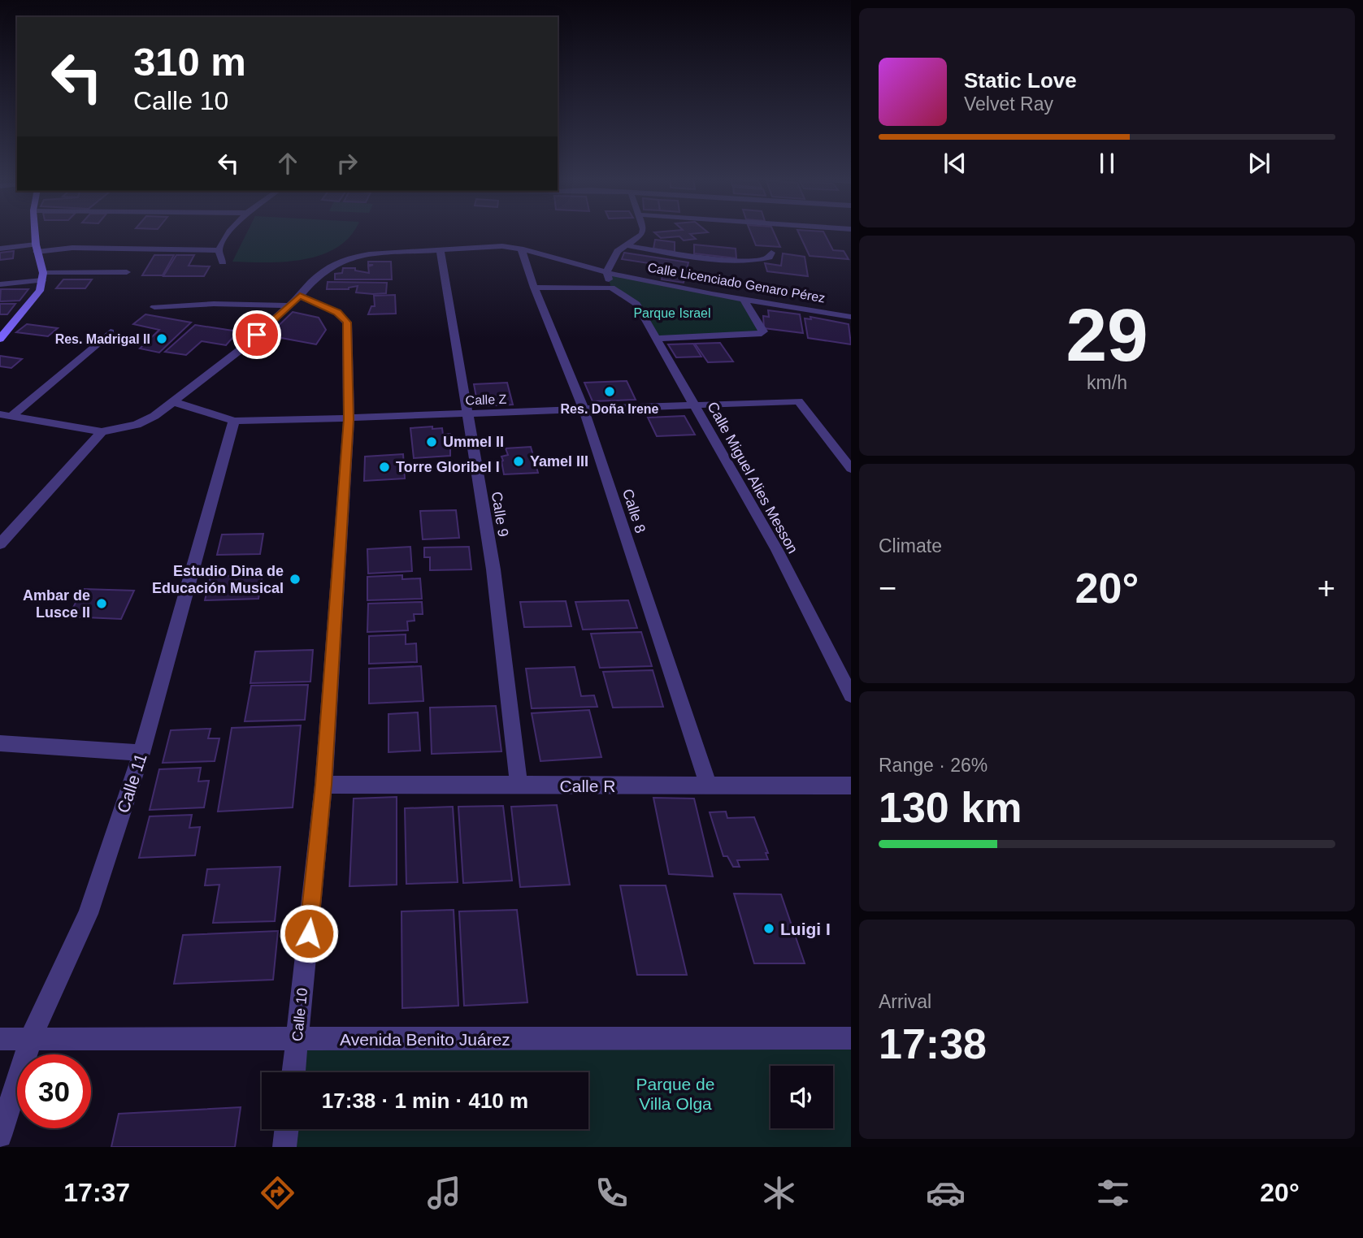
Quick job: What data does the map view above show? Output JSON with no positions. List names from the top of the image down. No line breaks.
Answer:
{"streets":{"street":["Calle Licenciado Genaro Pérez","Calle Z","Calle Miguel Alies Messon","Calle 8","Calle 9","Calle 11","Calle R","Calle 10","Avenida Benito Juárez"]},"crossings":[["Calle Licenciado Genaro Pérez","Calle Z"],["Calle Licenciado Genaro Pérez","Calle 8"],["Calle Licenciado Genaro Pérez","Calle 9"],["Calle Licenciado Genaro Pérez","Calle 10"],["Calle Z","Calle Miguel Alies Messon"],["Calle Z","Calle 8"],["Calle Z","Calle 9"],["Calle Z","Calle 11"],["Calle Z","Calle 10"],["Calle 8","Calle R"],["Calle 9","Calle R"],["Calle 11","Avenida Benito Juárez"],["Calle R","Calle 10"],["Calle 10","Avenida Benito Juárez"]],"parks":["Parque Israel","Parque de Villa Olga"],"places":["Res. Madrigal II","Res. Doña Irene","Ummel II","Yamel III","Torre Gloribel I","Estudio Dina de Educación Musical","Ambar de Lusce II","Luigi I"],"page":{"turn":["310 m","Calle 10"],"song":["Static Love","Velvet Ray"],"tile":[["29","km/h"],"Climate",["Range · 26%","130 km"],["Arrival","17:38"]],"heat":["−","20°","+"],"limit":"30","trip":"17:38 · 1 min · 410 m","tabs":["17:37","20°"]}}
